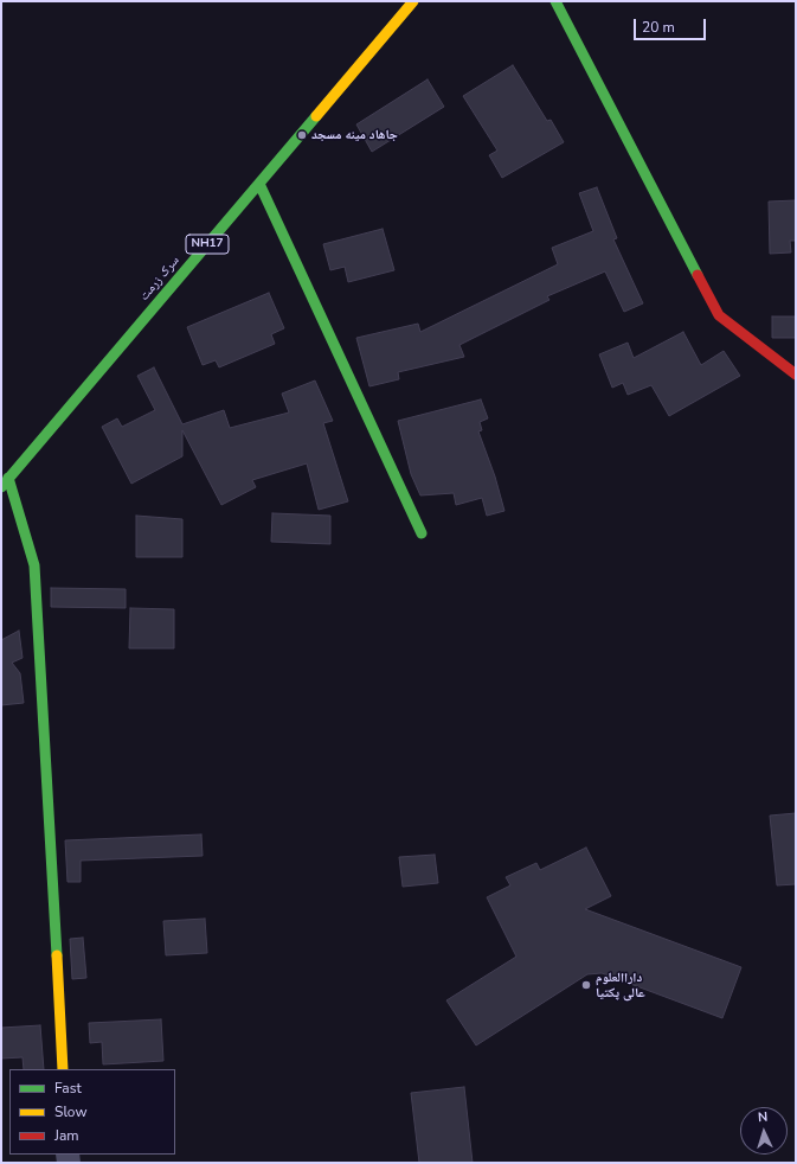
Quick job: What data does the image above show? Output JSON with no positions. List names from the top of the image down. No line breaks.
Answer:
{"streets":{"main road":["NH17","سرک زرمت"]},"places":["جاهاد مینه مسجد","داراالعلوم عالی پکتیا"],"legend":["Fast","Slow","Jam"],"scale_bar":"20 m","north":"top"}
